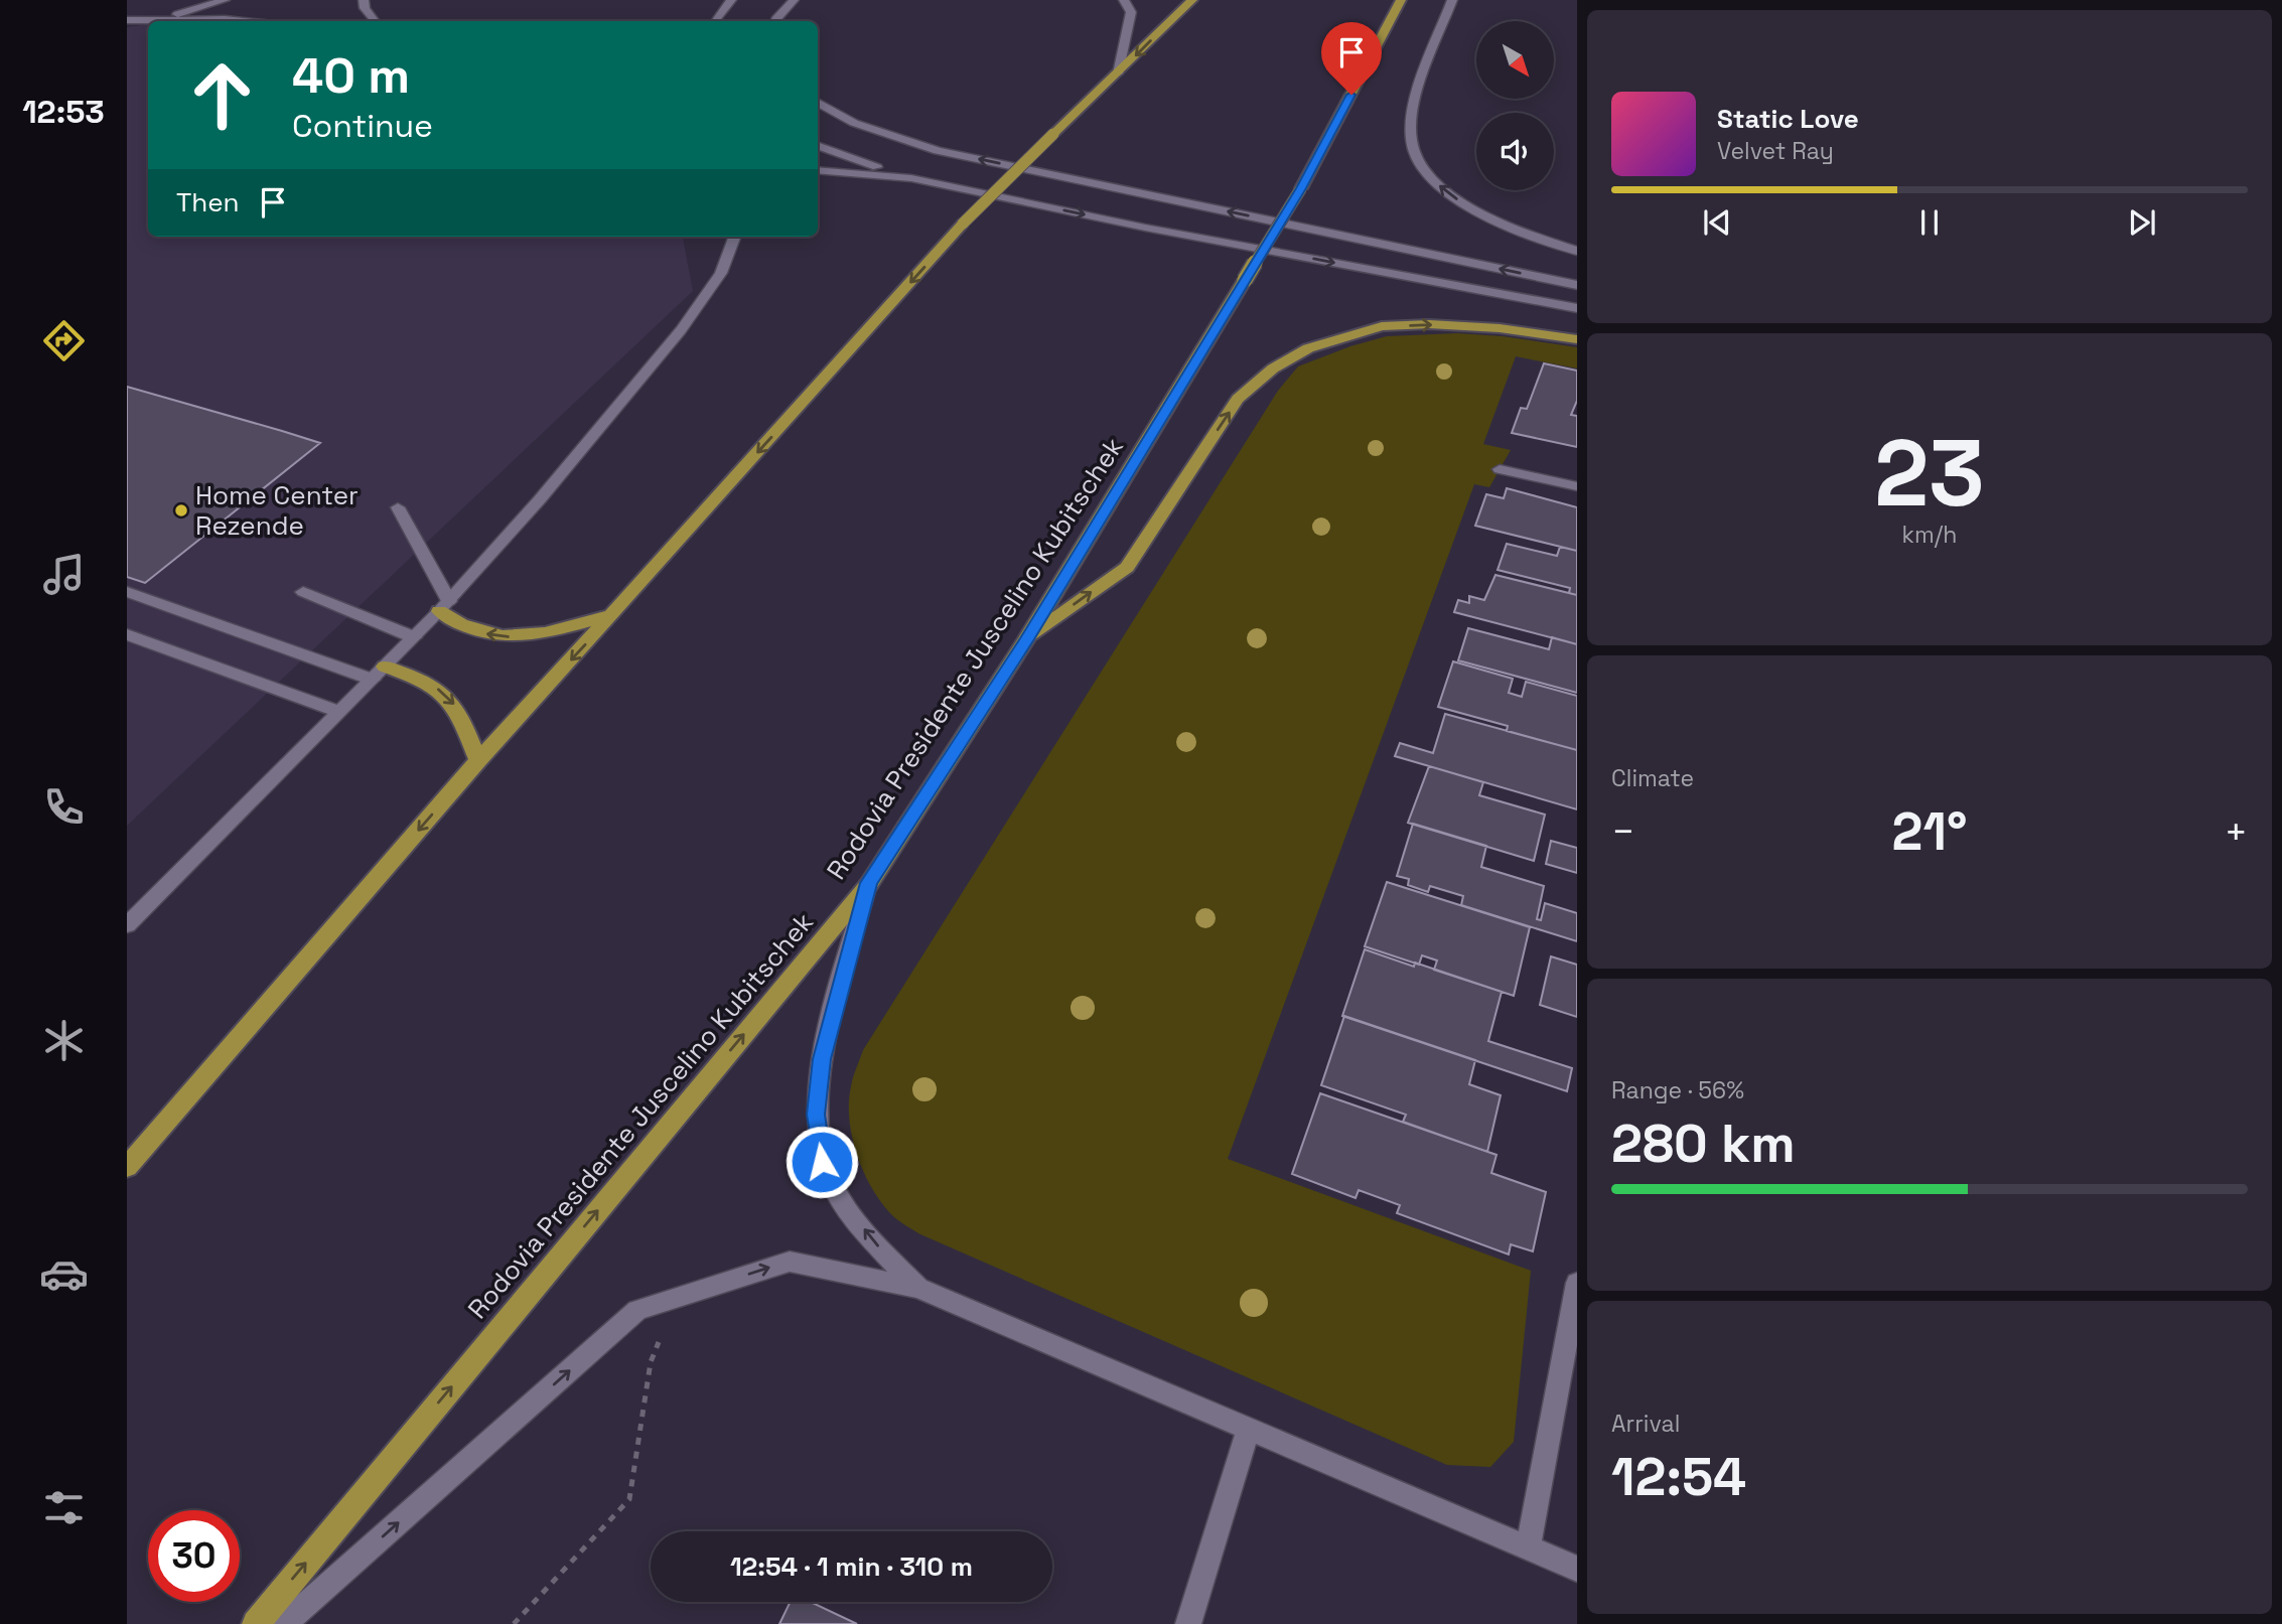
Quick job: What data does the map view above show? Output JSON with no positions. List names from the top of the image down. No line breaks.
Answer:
{"streets":{"highway":["Rodovia Presidente Juscelino Kubitschek"]},"one_way":["Rodovia Presidente Juscelino Kubitschek"],"places":["Home Center Rezende"],"north":"bottom right","page":{"tabs":"12:53","turn":["40 m","Continue"],"song":["Static Love","Velvet Ray"],"then":"Then","tile":[["23","km/h"],"Climate",["Range · 56%","280 km"],["Arrival","12:54"]],"heat":["−","21°","+"],"limit":"30","trip":"12:54 · 1 min · 310 m"}}
